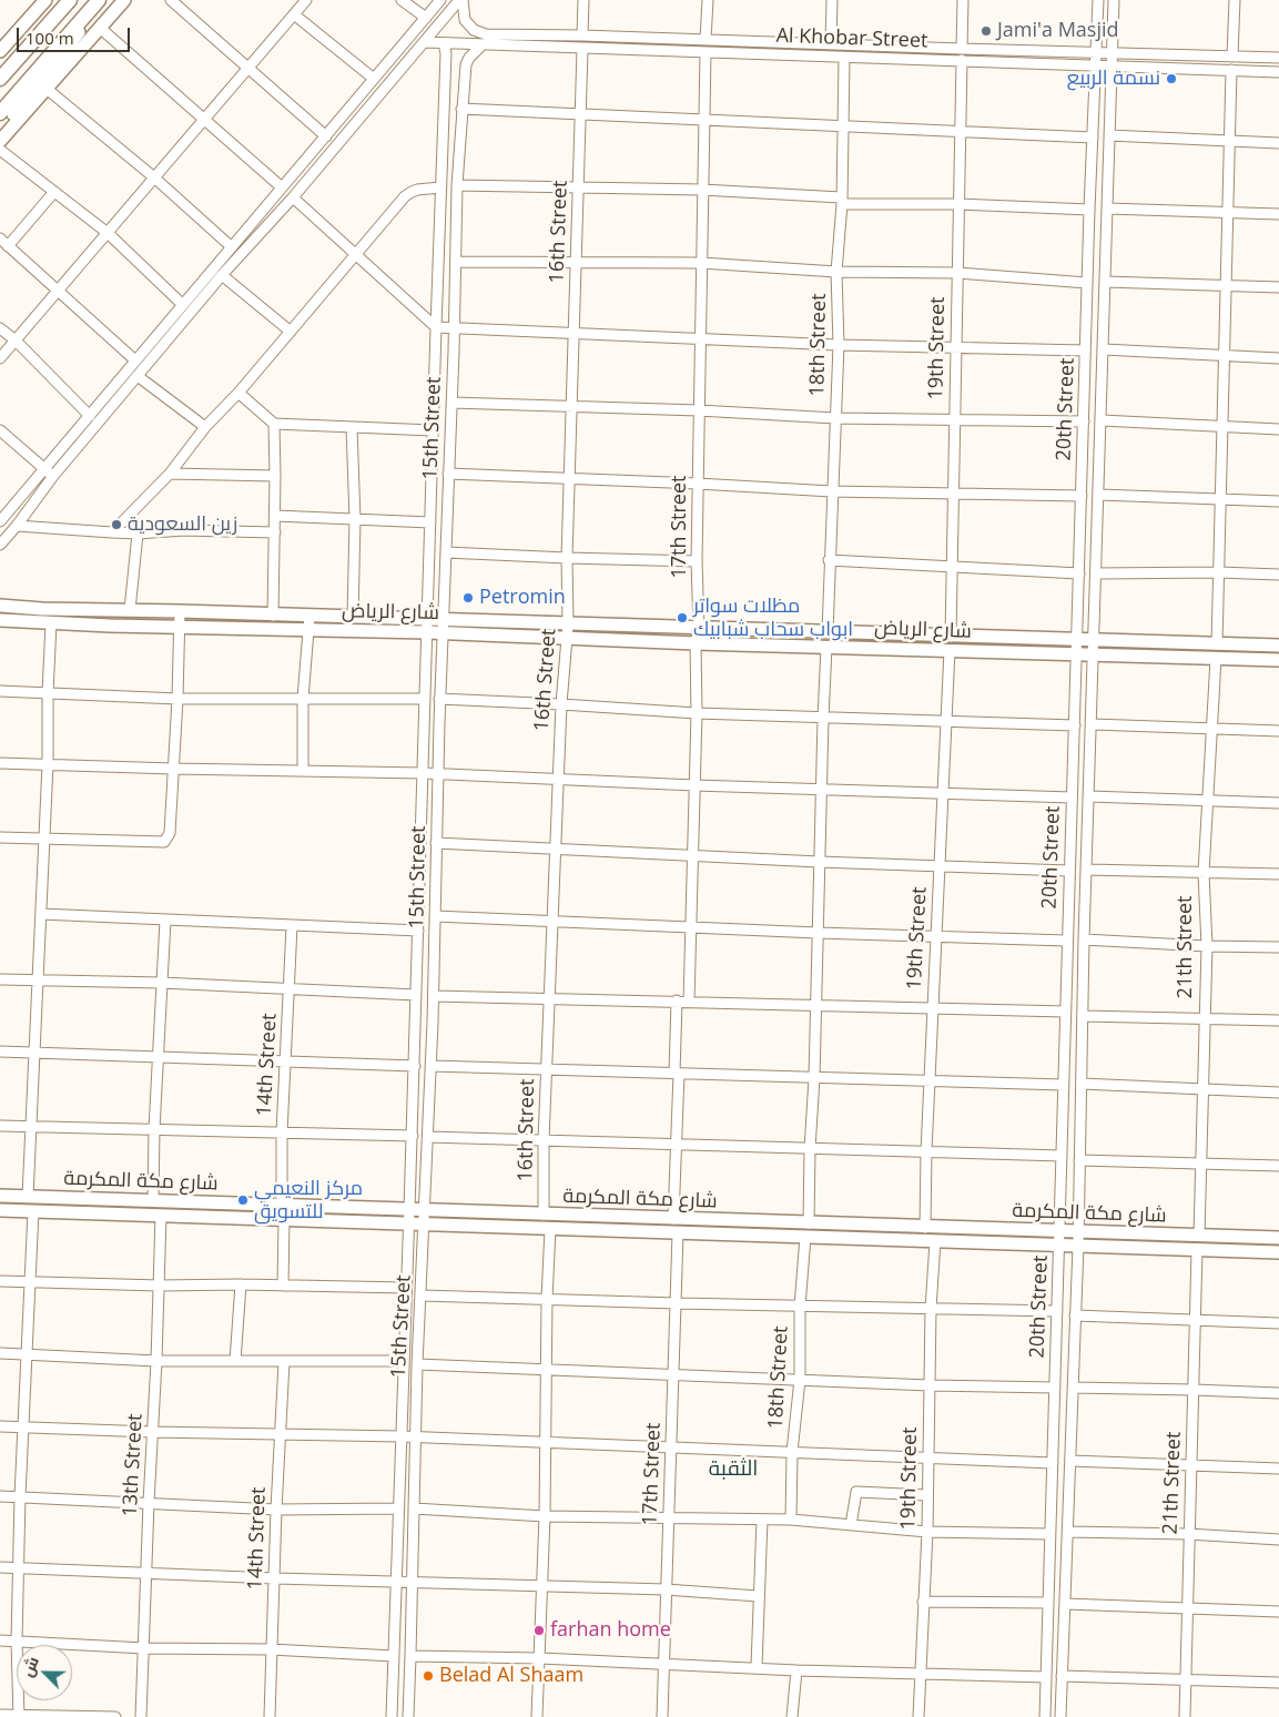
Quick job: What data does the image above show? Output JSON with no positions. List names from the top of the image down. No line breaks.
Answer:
{"streets":{"main road":["شارع الرياض","شارع مكة المكرمة"],"street":["Al Khobar Street","16th Street","18th Street","19th Street","20th Street","15th Street","17th Street","21th Street","14th Street","13th Street"]},"crossings":[["Al Khobar Street","16th Street"],["Al Khobar Street","18th Street"],["Al Khobar Street","19th Street"],["Al Khobar Street","20th Street"],["Al Khobar Street","15th Street"],["Al Khobar Street","17th Street"],["16th Street","شارع الرياض"],["16th Street","شارع مكة المكرمة"],["18th Street","شارع الرياض"],["18th Street","شارع مكة المكرمة"],["19th Street","شارع الرياض"],["19th Street","شارع مكة المكرمة"],["20th Street","شارع الرياض"],["20th Street","شارع مكة المكرمة"],["15th Street","شارع الرياض"],["15th Street","شارع مكة المكرمة"],["17th Street","شارع الرياض"],["17th Street","شارع مكة المكرمة"],["شارع الرياض","21th Street"],["21th Street","شارع مكة المكرمة"],["14th Street","شارع مكة المكرمة"],["شارع مكة المكرمة","13th Street"]],"districts":["الثقبة"],"places":["Jami'a Masjid","نسمة الربيع","زين السعودية","Petromin","مظلات سواتر ابواب سحاب شبابيك","مركز النعيمي للتسويق","farhan home","Belad Al Shaam"],"scale_bar":"100 m","north":"top left"}
